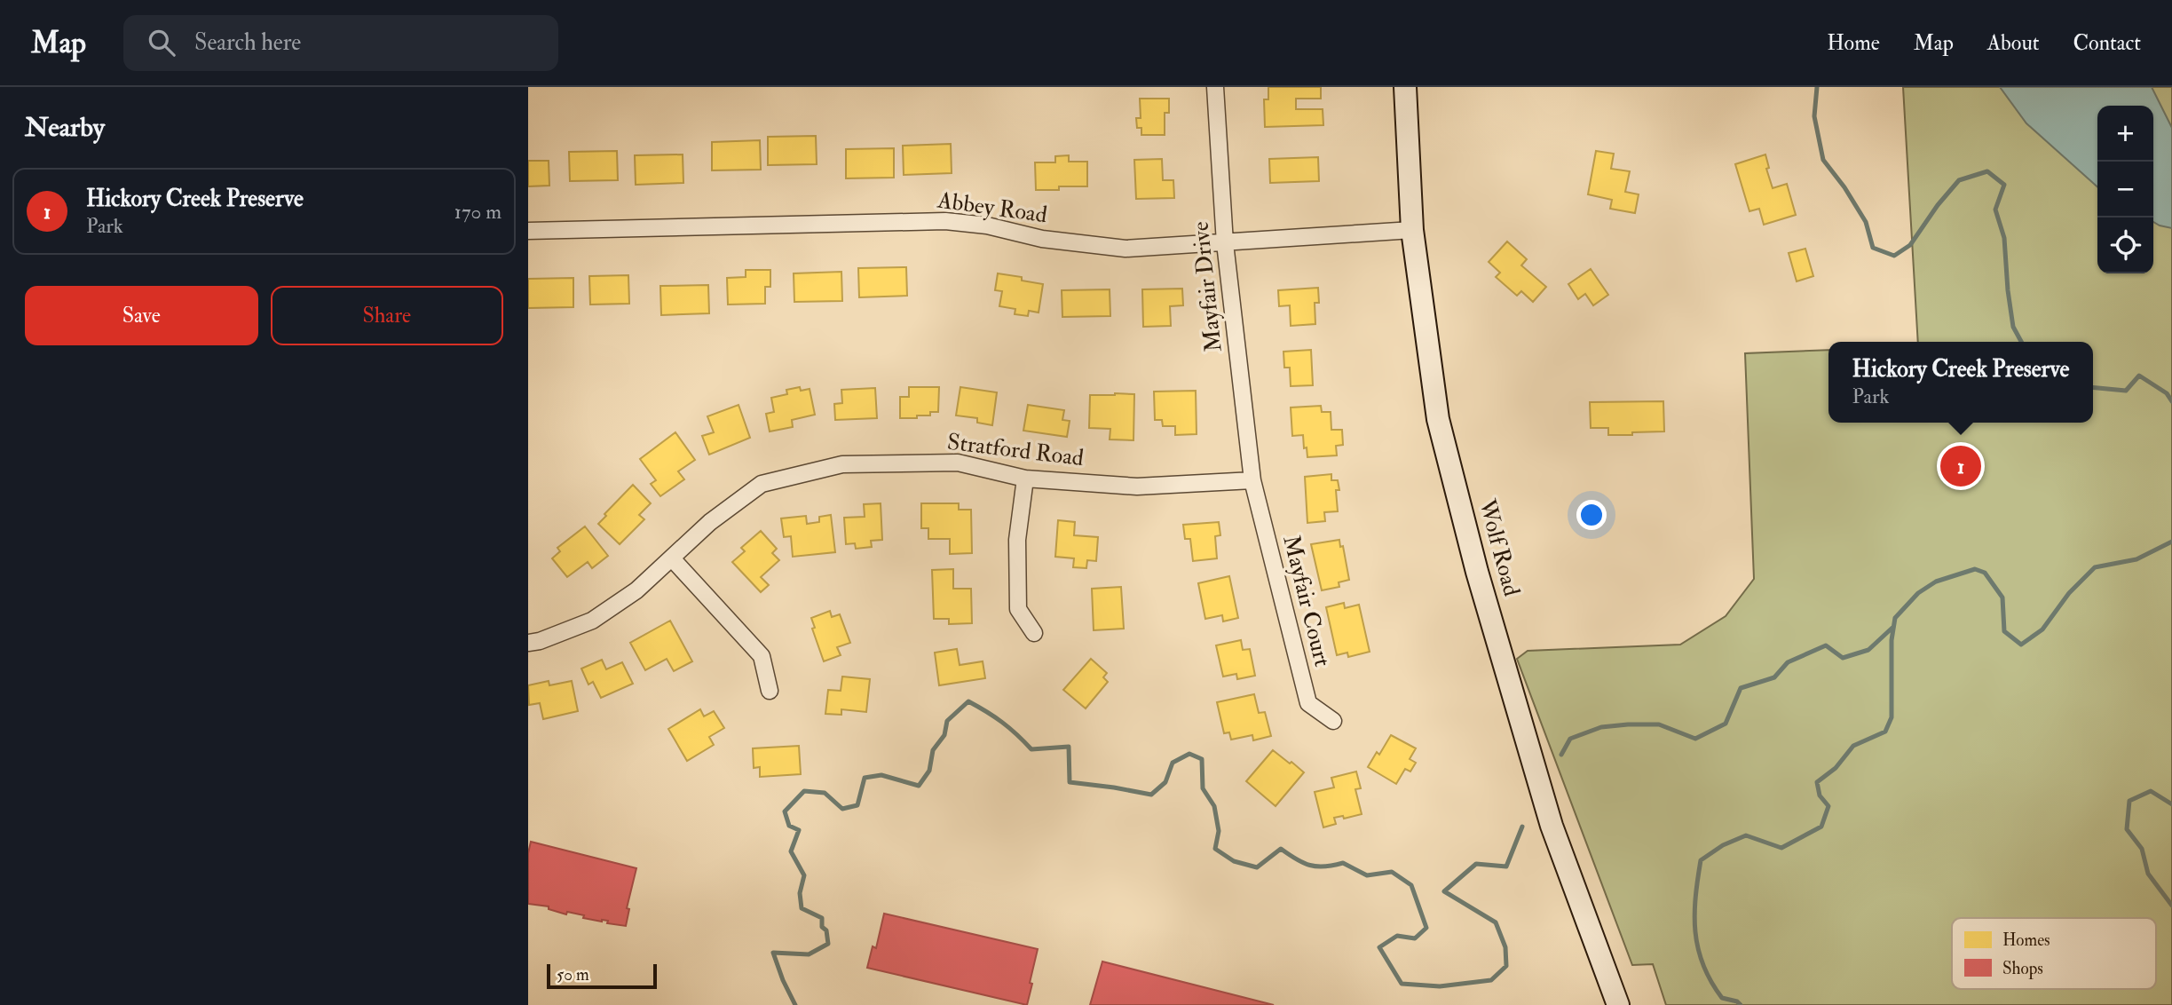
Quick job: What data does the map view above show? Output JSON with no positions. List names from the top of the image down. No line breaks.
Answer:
{"streets":{"main road":["Wolf Road"],"street":["Abbey Road","Mayfair Drive","Stratford Road","Mayfair Court"]},"crossings":[["Abbey Road","Mayfair Drive"],["Abbey Road","Wolf Road"],["Mayfair Drive","Stratford Road"],["Mayfair Drive","Mayfair Court"],["Stratford Road","Mayfair Court"]],"legend":["Homes","Shops"],"scale_bar":"50 m","page":{"header":"Map","search":"Search here","nav":["Home","Map","About","Contact"],"heading":"Nearby","map_buttons":["+","−"],"list":[{"mark":"1","name":"Hickory Creek Preserve","note":"Park","value":"170 m"}],"buttons":["Save","Share"],"popup":["Hickory Creek Preserve","Park"],"pins":"1","scale":"50 m"}}
